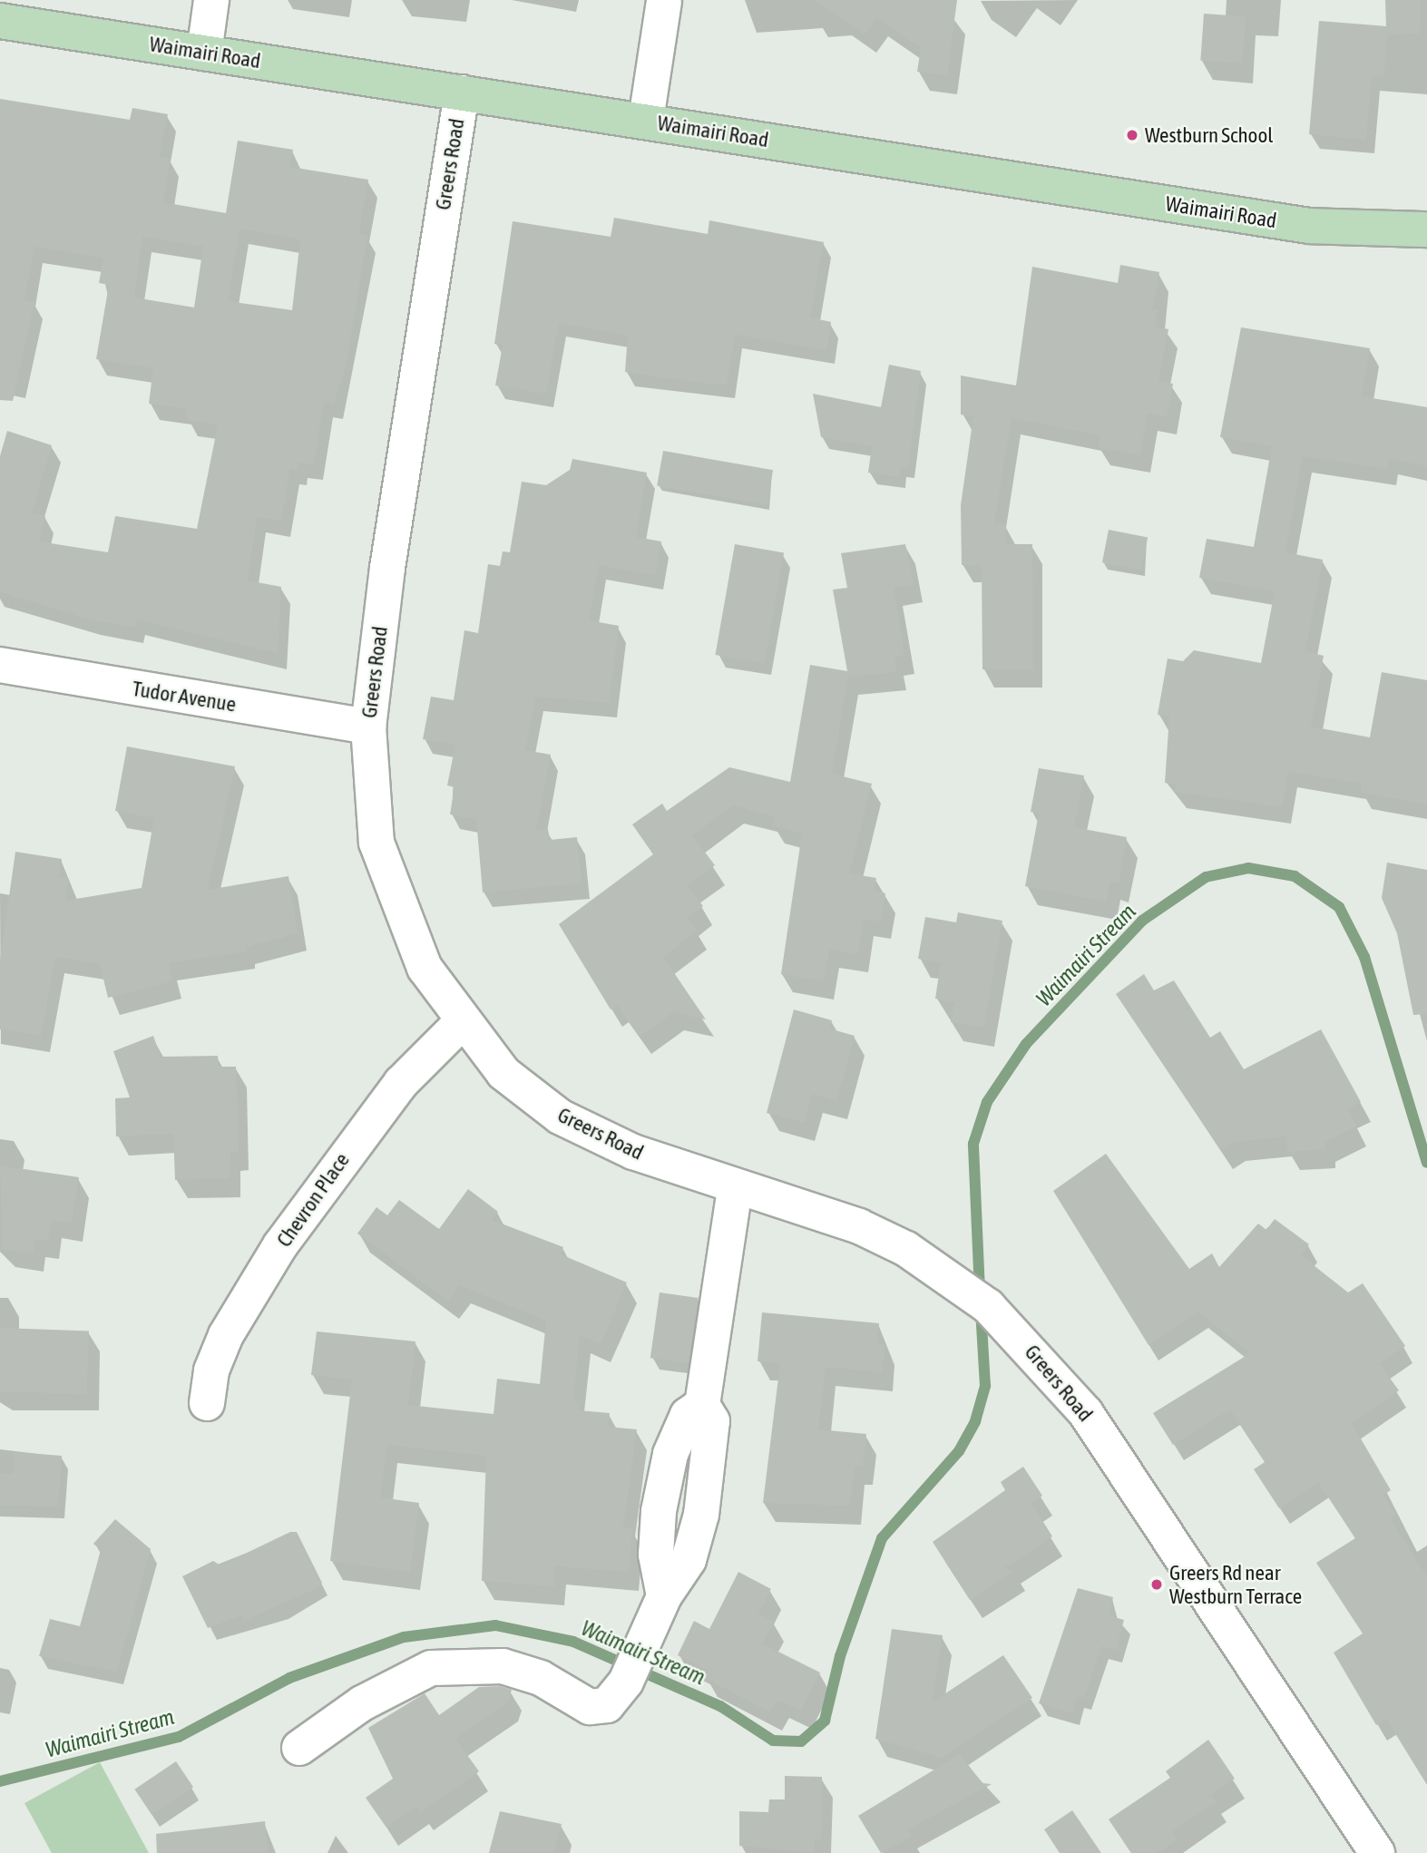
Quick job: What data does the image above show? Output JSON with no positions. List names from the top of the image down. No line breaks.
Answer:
{"streets":{"main road":["Waimairi Road"],"street":["Greers Road","Tudor Avenue","Chevron Place"]},"crossings":[["Waimairi Road","Greers Road"],["Greers Road","Tudor Avenue"],["Greers Road","Chevron Place"]],"water":["Waimairi Stream"],"places":["Westburn School","Greers Rd near Westburn Terrace"]}
